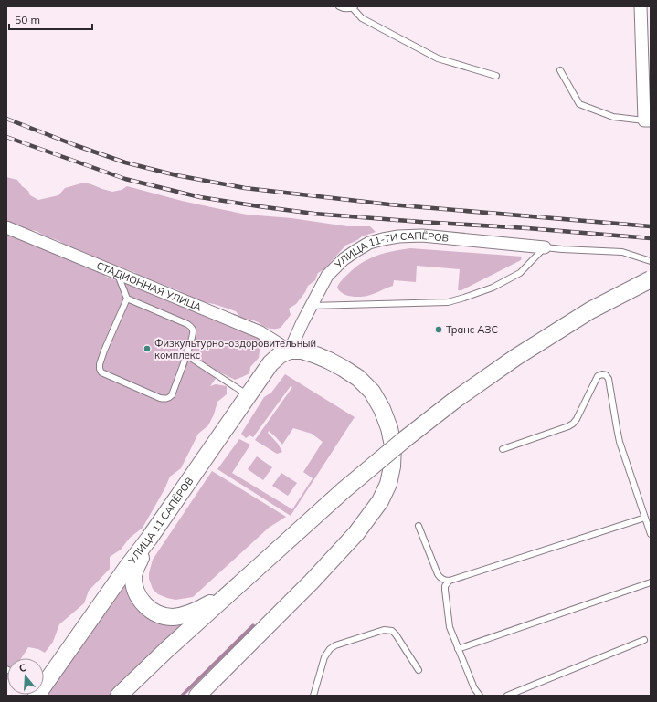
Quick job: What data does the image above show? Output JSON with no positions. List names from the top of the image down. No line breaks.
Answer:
{"streets":{"street":["УЛИЦА 11-ТИ САПЁРОВ","СТАДИОННАЯ УЛИЦА","УЛИЦА 11 САПЁРОВ"]},"crossings":[["УЛИЦА 11-ТИ САПЁРОВ","СТАДИОННАЯ УЛИЦА"],["УЛИЦА 11-ТИ САПЁРОВ","УЛИЦА 11 САПЁРОВ"],["СТАДИОННАЯ УЛИЦА","УЛИЦА 11 САПЁРОВ"]],"places":["Транс АЗС","Физкультурно-оздоровительный комплекс"],"scale_bar":"50 m","north":"top"}
